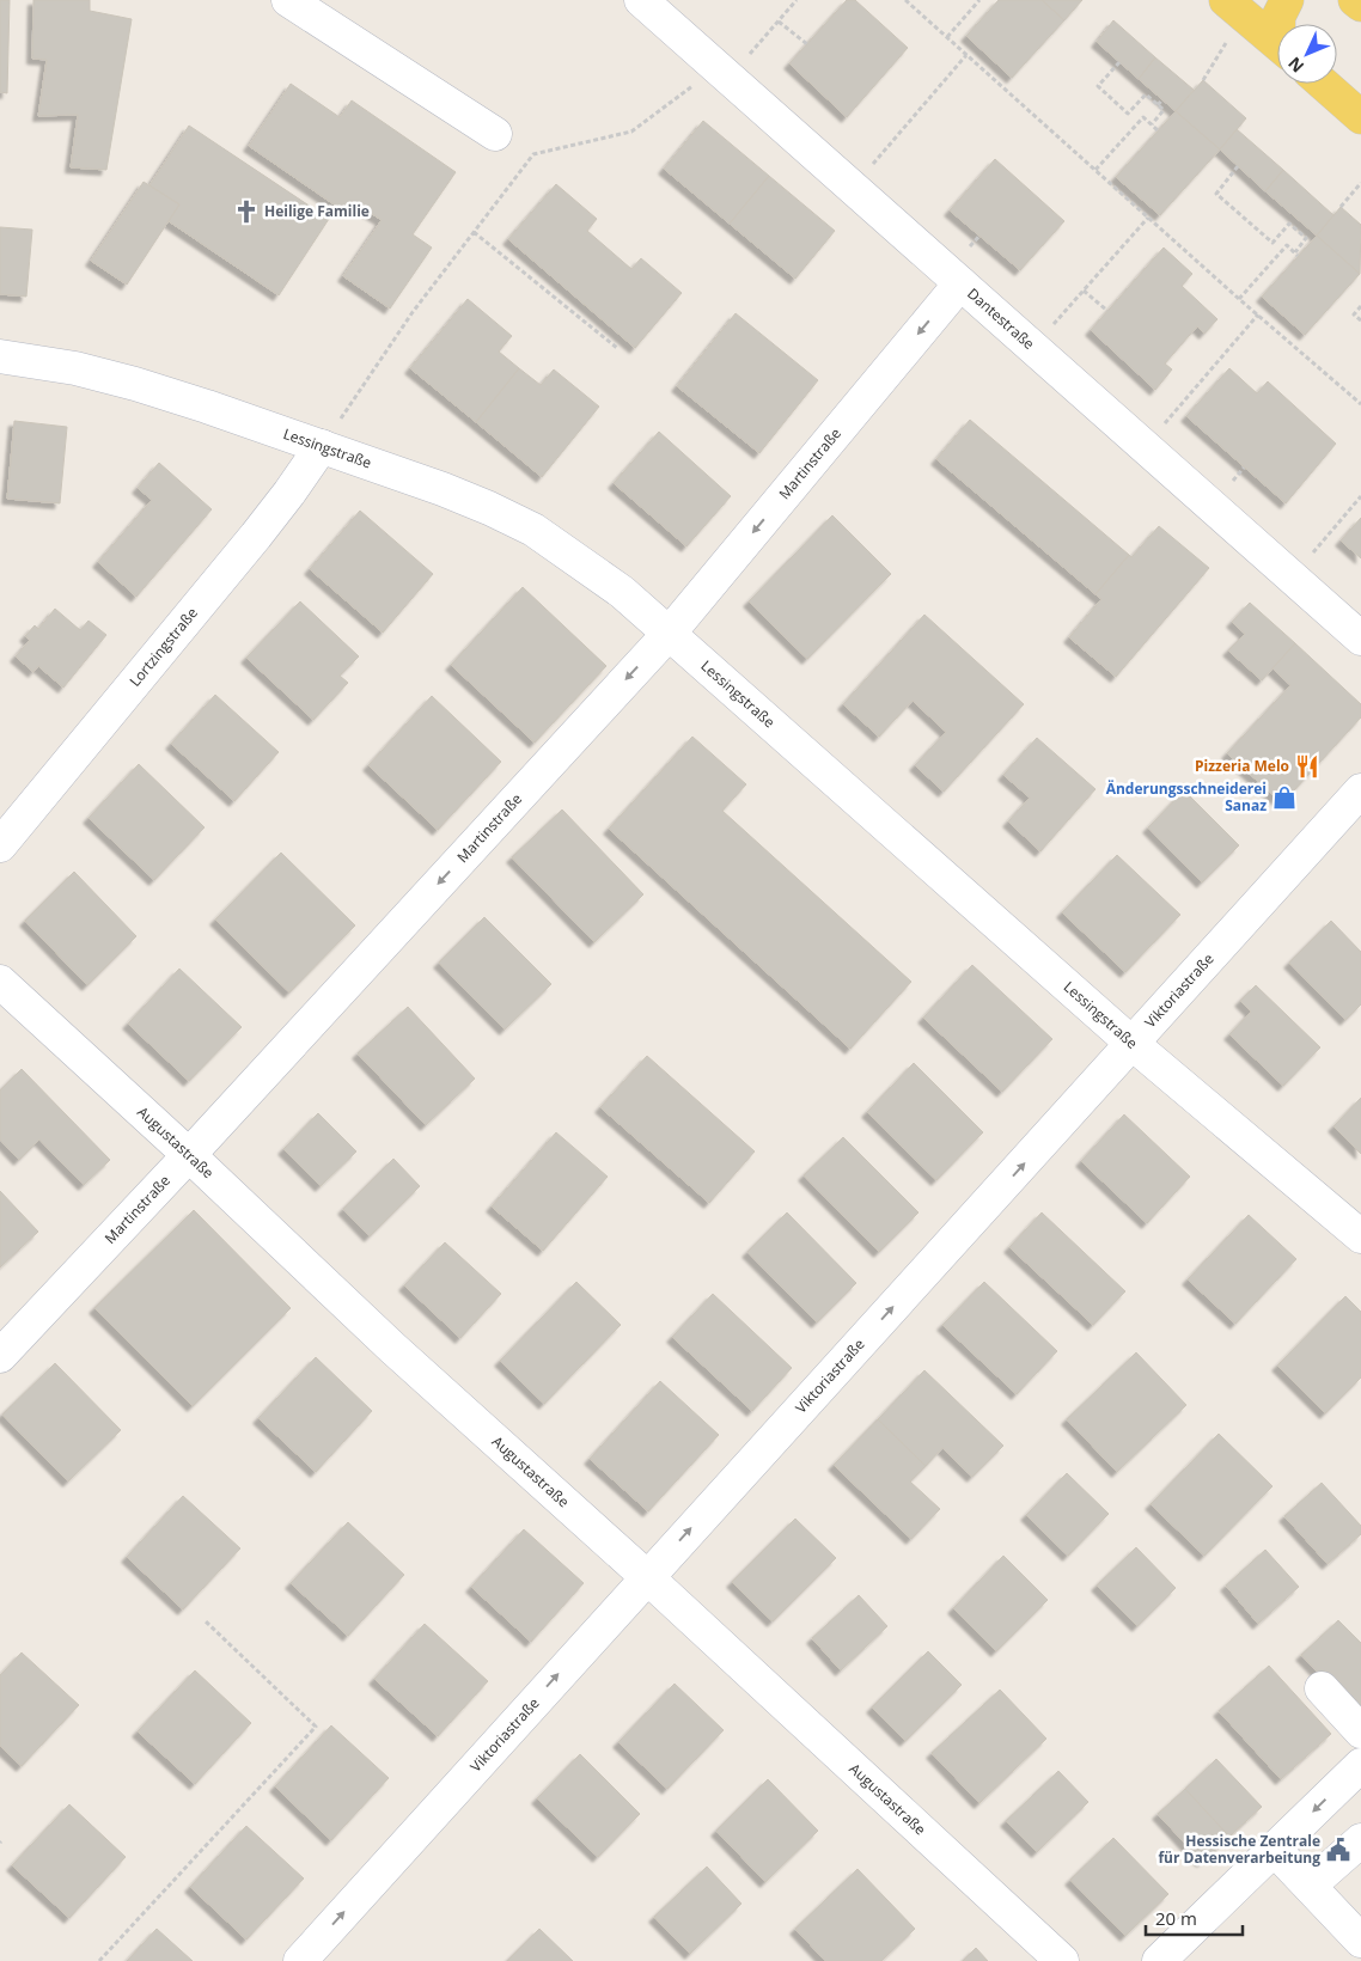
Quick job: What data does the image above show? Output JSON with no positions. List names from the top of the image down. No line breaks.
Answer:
{"streets":{"street":["Dantestraße","Lessingstraße","Martinstraße","Lortzingstraße","Viktoriastraße","Augustastraße"]},"crossings":[["Dantestraße","Martinstraße"],["Lessingstraße","Martinstraße"],["Lessingstraße","Lortzingstraße"],["Lessingstraße","Viktoriastraße"],["Martinstraße","Augustastraße"],["Viktoriastraße","Augustastraße"]],"one_way":["Martinstraße","Viktoriastraße"],"places":{"church":["Heilige Familie"],"restaurant":["Pizzeria Melo"],"shop":["Änderungsschneiderei Sanaz"],"public building":["Hessische Zentrale für Datenverarbeitung"]},"scale_bar":"20 m","north":"bottom left"}
